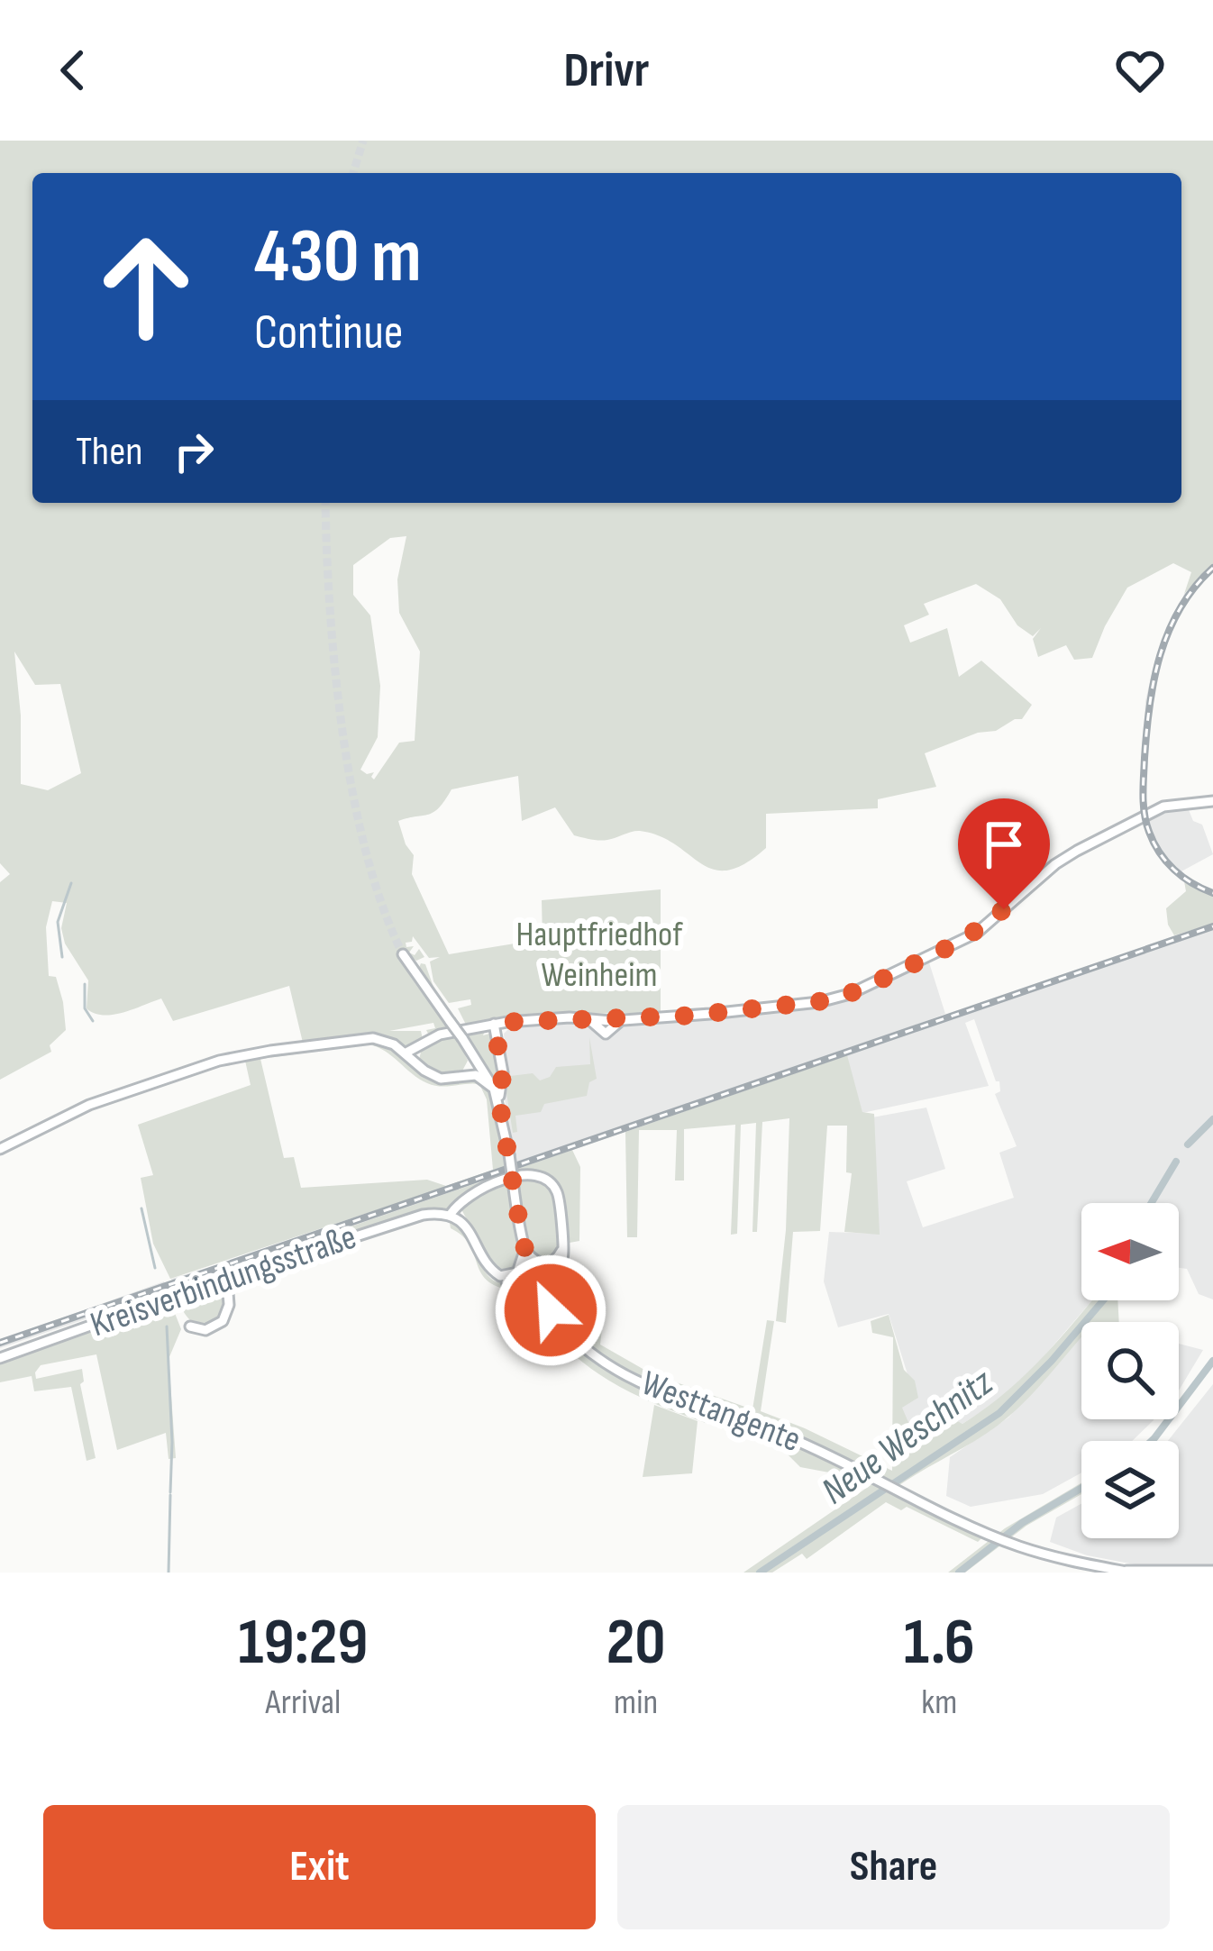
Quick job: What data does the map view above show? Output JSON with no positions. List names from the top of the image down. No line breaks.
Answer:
{"streets":{"main road":["Kreisverbindungsstraße","Westtangente"]},"water":["Neue Weschnitz"],"parks":["Hauptfriedhof Weinheim"],"north":"left","page":{"header":"Drivr","turn":["430 m","Continue"],"then":"Then","eta":["19:29","Arrival","20","min","1.6","km"],"buttons":["Exit","Share"]}}
